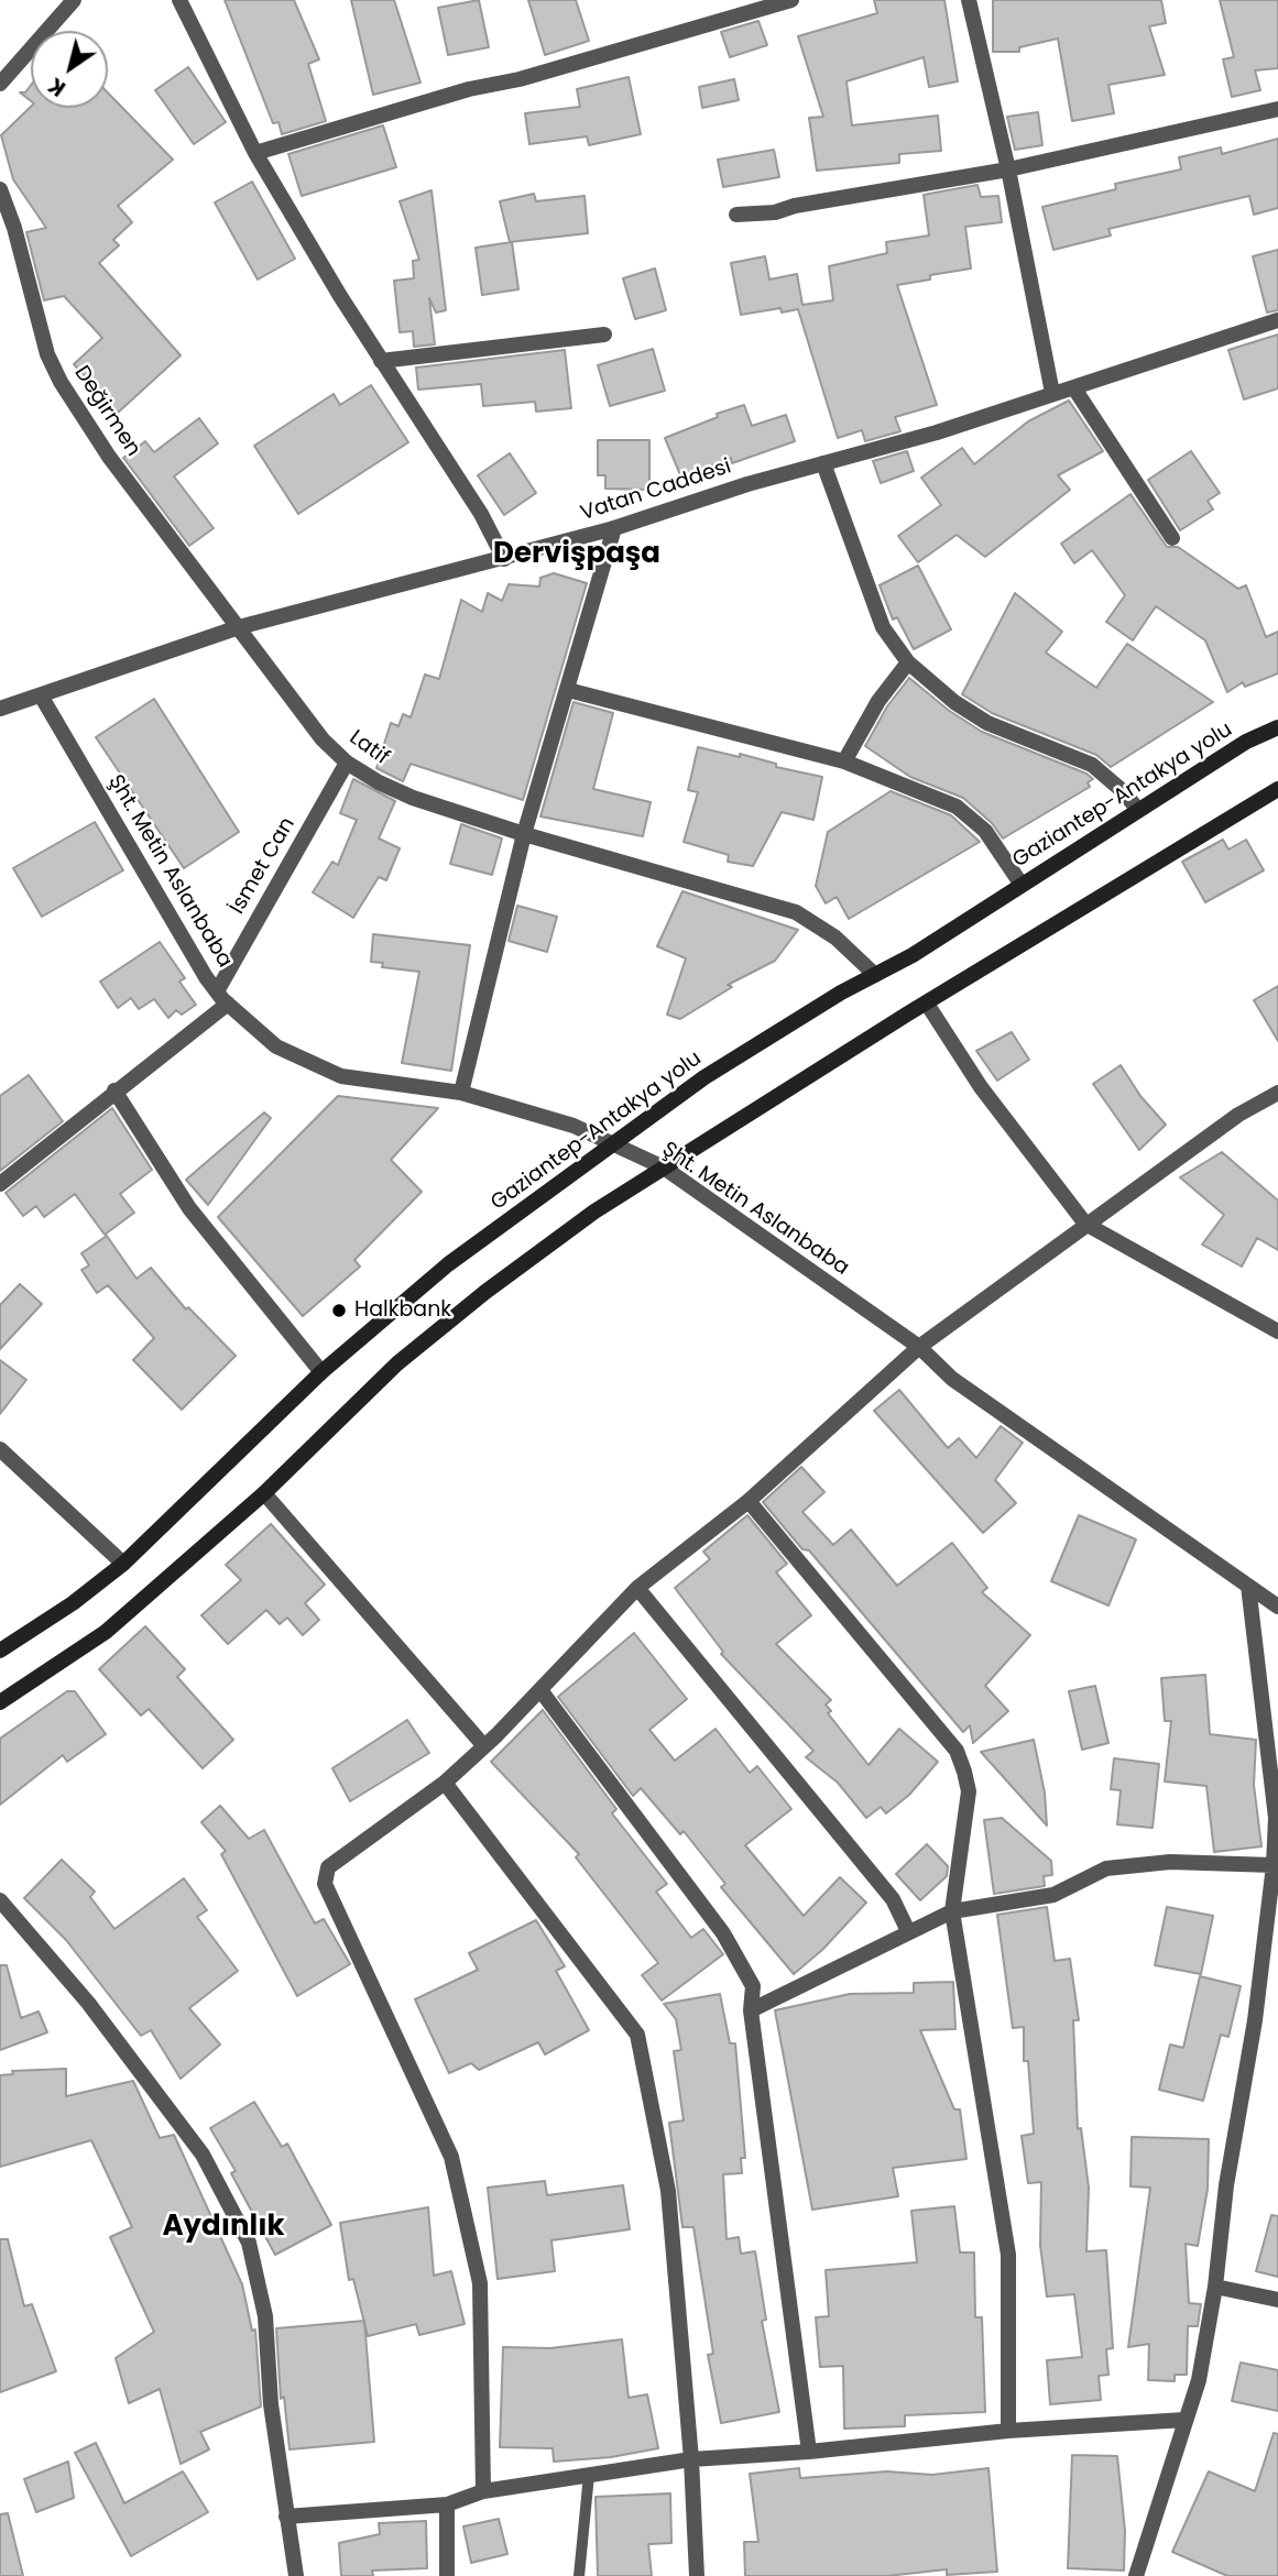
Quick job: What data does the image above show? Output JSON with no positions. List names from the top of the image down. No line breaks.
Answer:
{"streets":{"main road":["Gaziantep-Antakya yolu"],"street":["Değirmen","Vatan Caddesi","Latif","İsmet Can","Şht. Metin Aslanbaba"]},"crossings":[["Değirmen","Vatan Caddesi"],["Değirmen","Latif"],["Vatan Caddesi","Latif"],["Vatan Caddesi","Şht. Metin Aslanbaba"],["Latif","Gaziantep-Antakya yolu"],["Latif","İsmet Can"],["Gaziantep-Antakya yolu","Şht. Metin Aslanbaba"],["İsmet Can","Şht. Metin Aslanbaba"]],"districts":["Dervişpaşa","Aydınlık"],"places":["Halkbank"],"north":"bottom left"}
